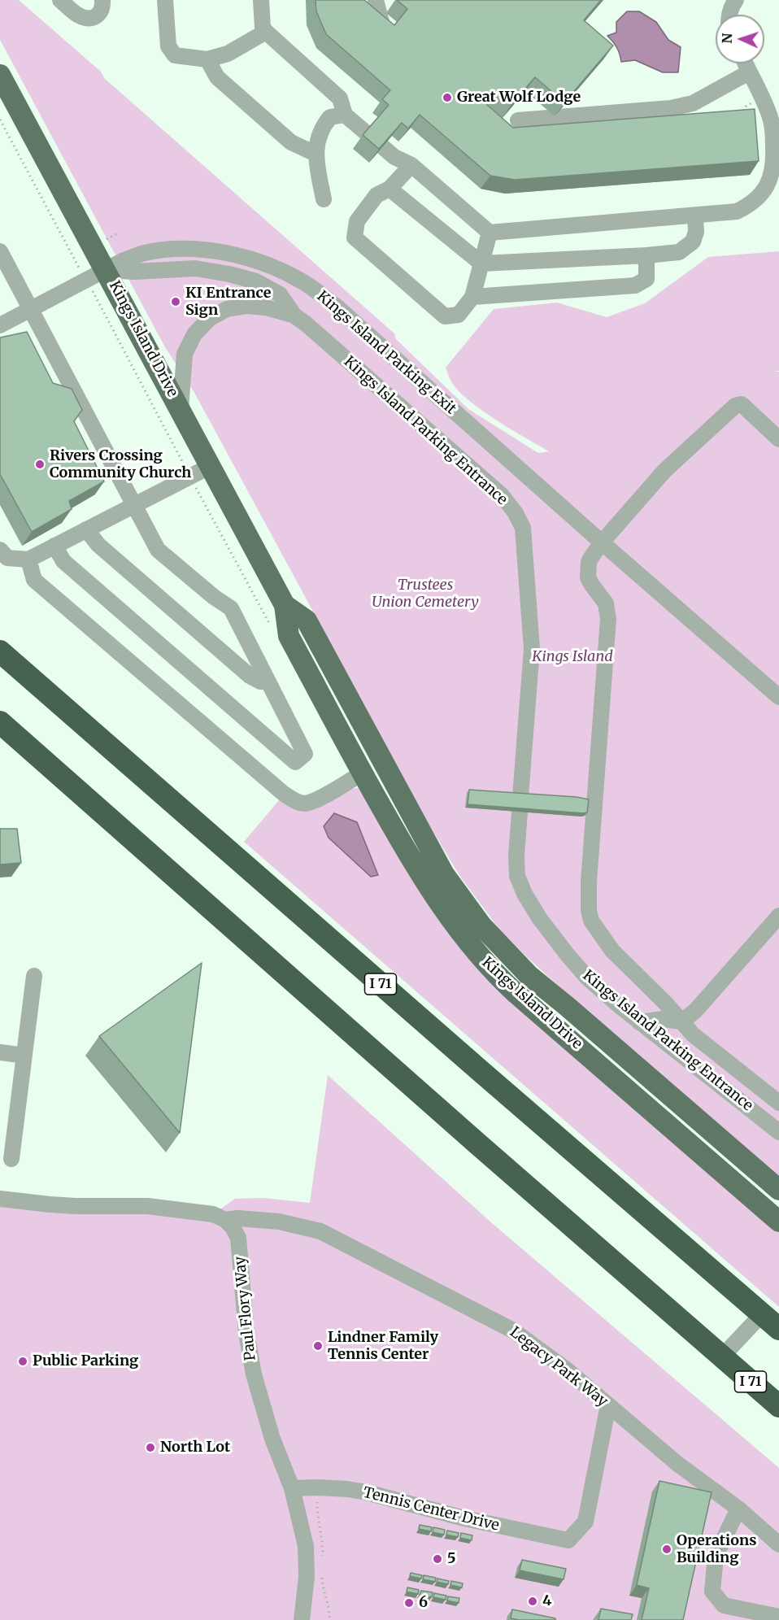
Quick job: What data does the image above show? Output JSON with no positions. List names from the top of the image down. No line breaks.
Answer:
{"streets":{"highway":["I 71"],"main road":["Kings Island Drive"],"lane":["Kings Island Parking Exit","Kings Island Parking Entrance","Paul Flory Way","Legacy Park Way","Tennis Center Drive"]},"crossings":[["Kings Island Drive","Kings Island Parking Exit"],["Kings Island Drive","Kings Island Parking Entrance"],["Kings Island Parking Exit","Kings Island Parking Entrance"],["Paul Flory Way","Legacy Park Way"],["Paul Flory Way","Tennis Center Drive"],["Legacy Park Way","Tennis Center Drive"]],"parks":["Trustees Union Cemetery","Kings Island"],"places":["Great Wolf Lodge","KI Entrance Sign","Rivers Crossing Community Church","Lindner Family Tennis Center","Public Parking","North Lot","Operations Building","5","4","6"],"north":"left"}
